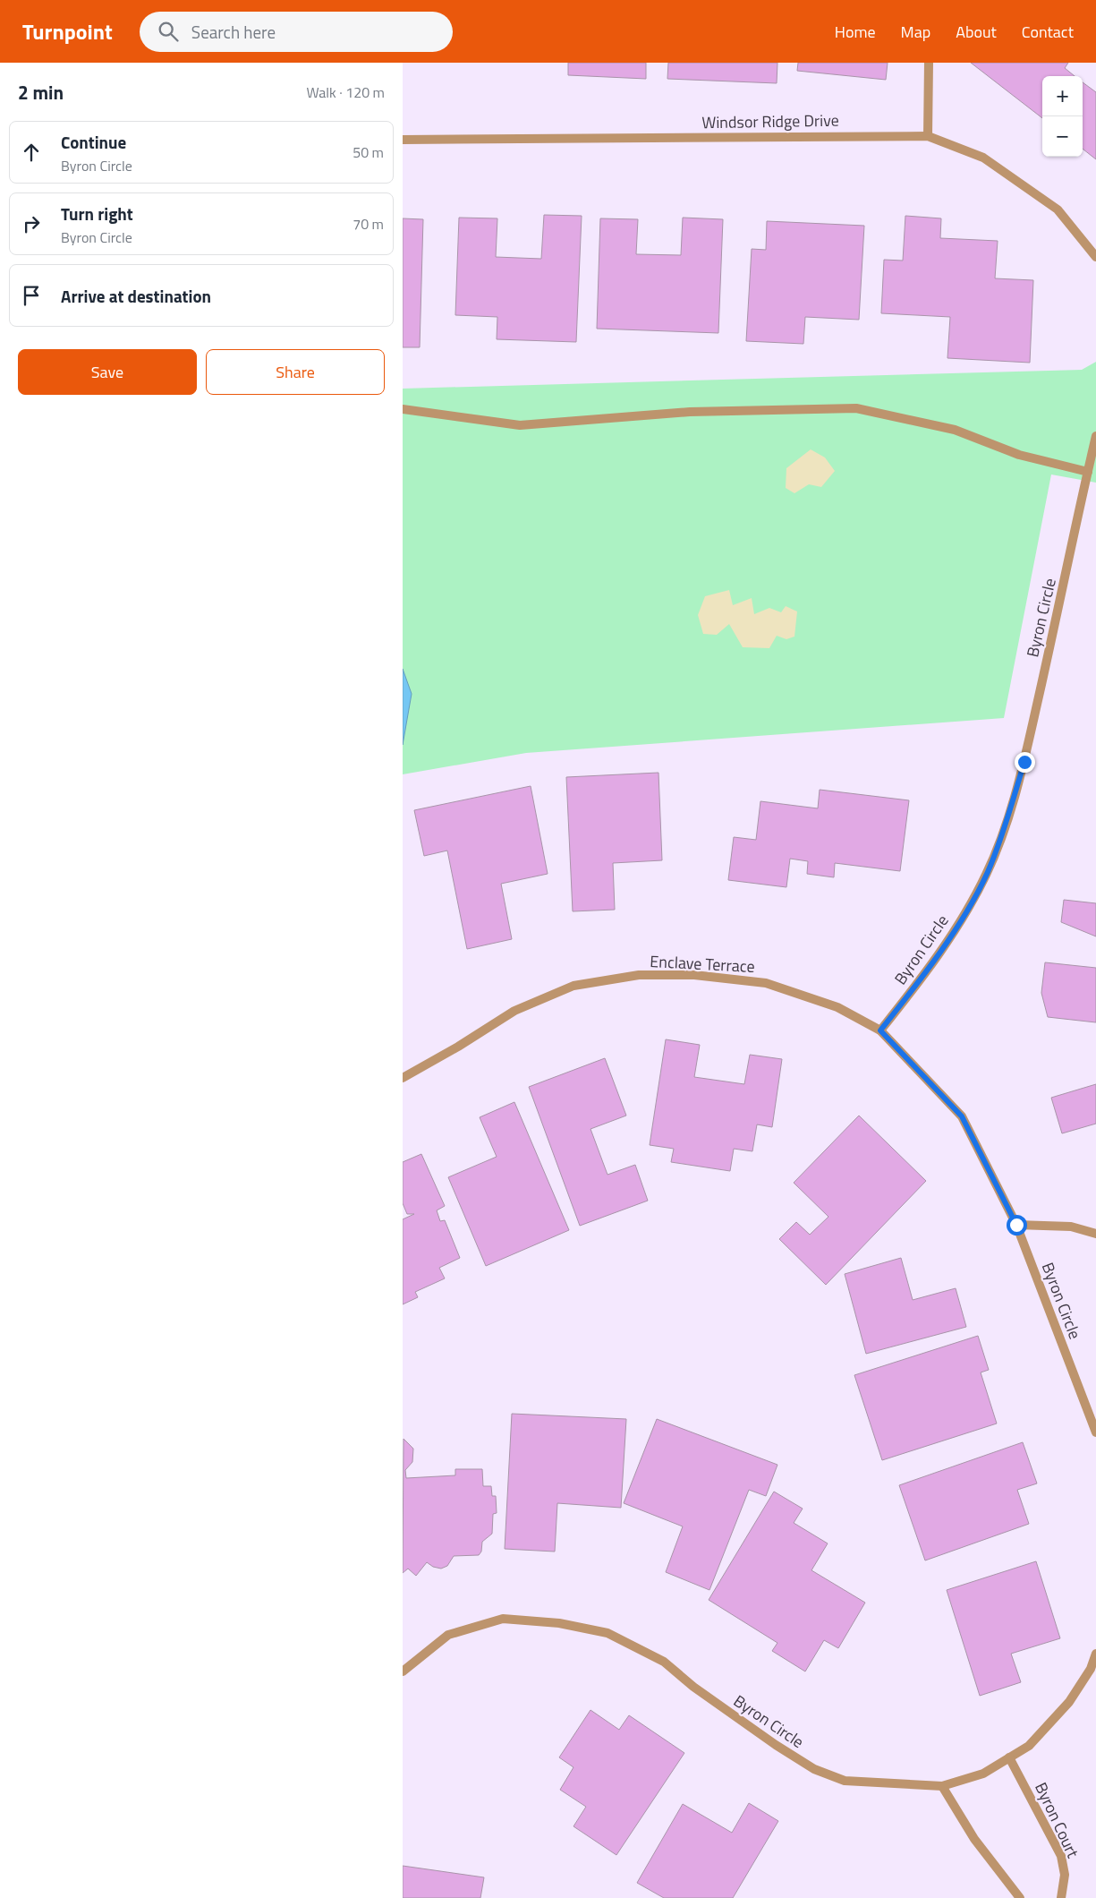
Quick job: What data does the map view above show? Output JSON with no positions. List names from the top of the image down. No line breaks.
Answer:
{"streets":{"street":["Windsor Ridge Drive","Byron Circle","Enclave Terrace","Byron Court"]},"crossings":[["Byron Circle","Enclave Terrace"],["Byron Circle","Byron Court"]],"page":{"header":"Turnpoint","search":"Search here","nav":["Home","Map","About","Contact"],"heading":["2 min","Walk · 120 m"],"map_buttons":["+","−"],"list":[["Continue","Byron Circle","50 m"],["Turn right","Byron Circle","70 m"],"Arrive at destination"],"buttons":["Save","Share"]}}
